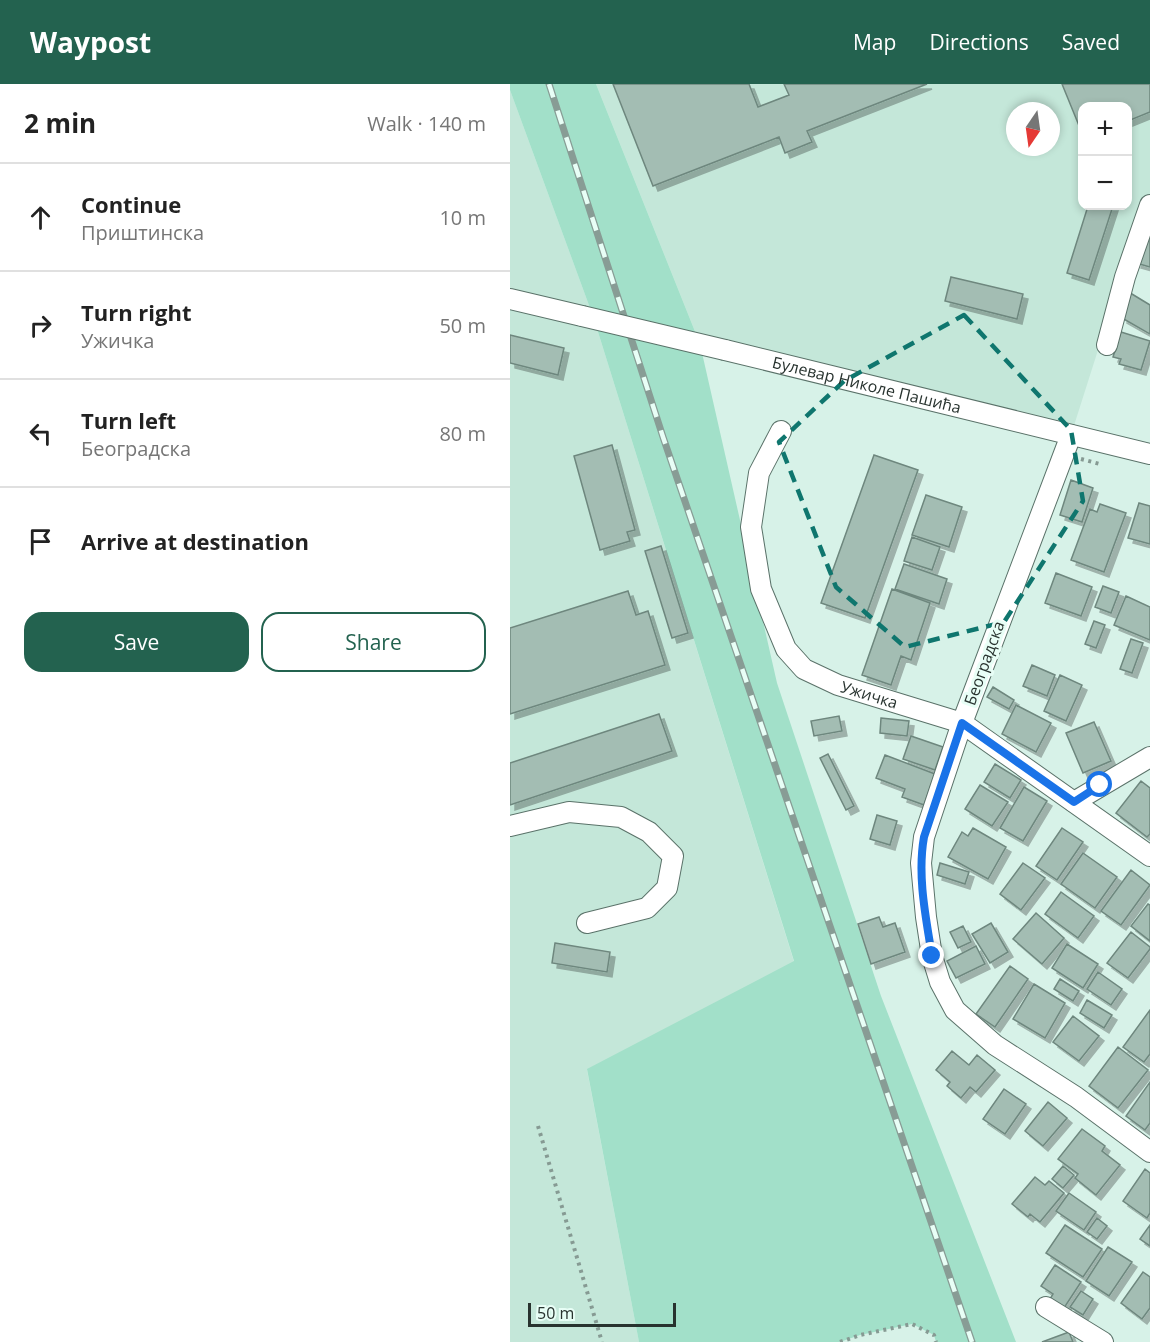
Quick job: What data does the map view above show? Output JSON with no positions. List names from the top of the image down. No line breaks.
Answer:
{"streets":{"street":["Булевар Николе Пашића","Београдска","Ужичка"]},"crossings":[["Булевар Николе Пашића","Београдска"],["Београдска","Ужичка"]],"scale_bar":"50 m","north":"bottom","page":{"header":"Waypost","nav":["Map","Directions","Saved"],"heading":["2 min","Walk · 140 m"],"map_buttons":["+","−"],"list":[["Continue","Приштинска","10 m"],["Turn right","Ужичка","50 m"],["Turn left","Београдска","80 m"],"Arrive at destination"],"buttons":["Save","Share"],"scale":"50 m"}}
